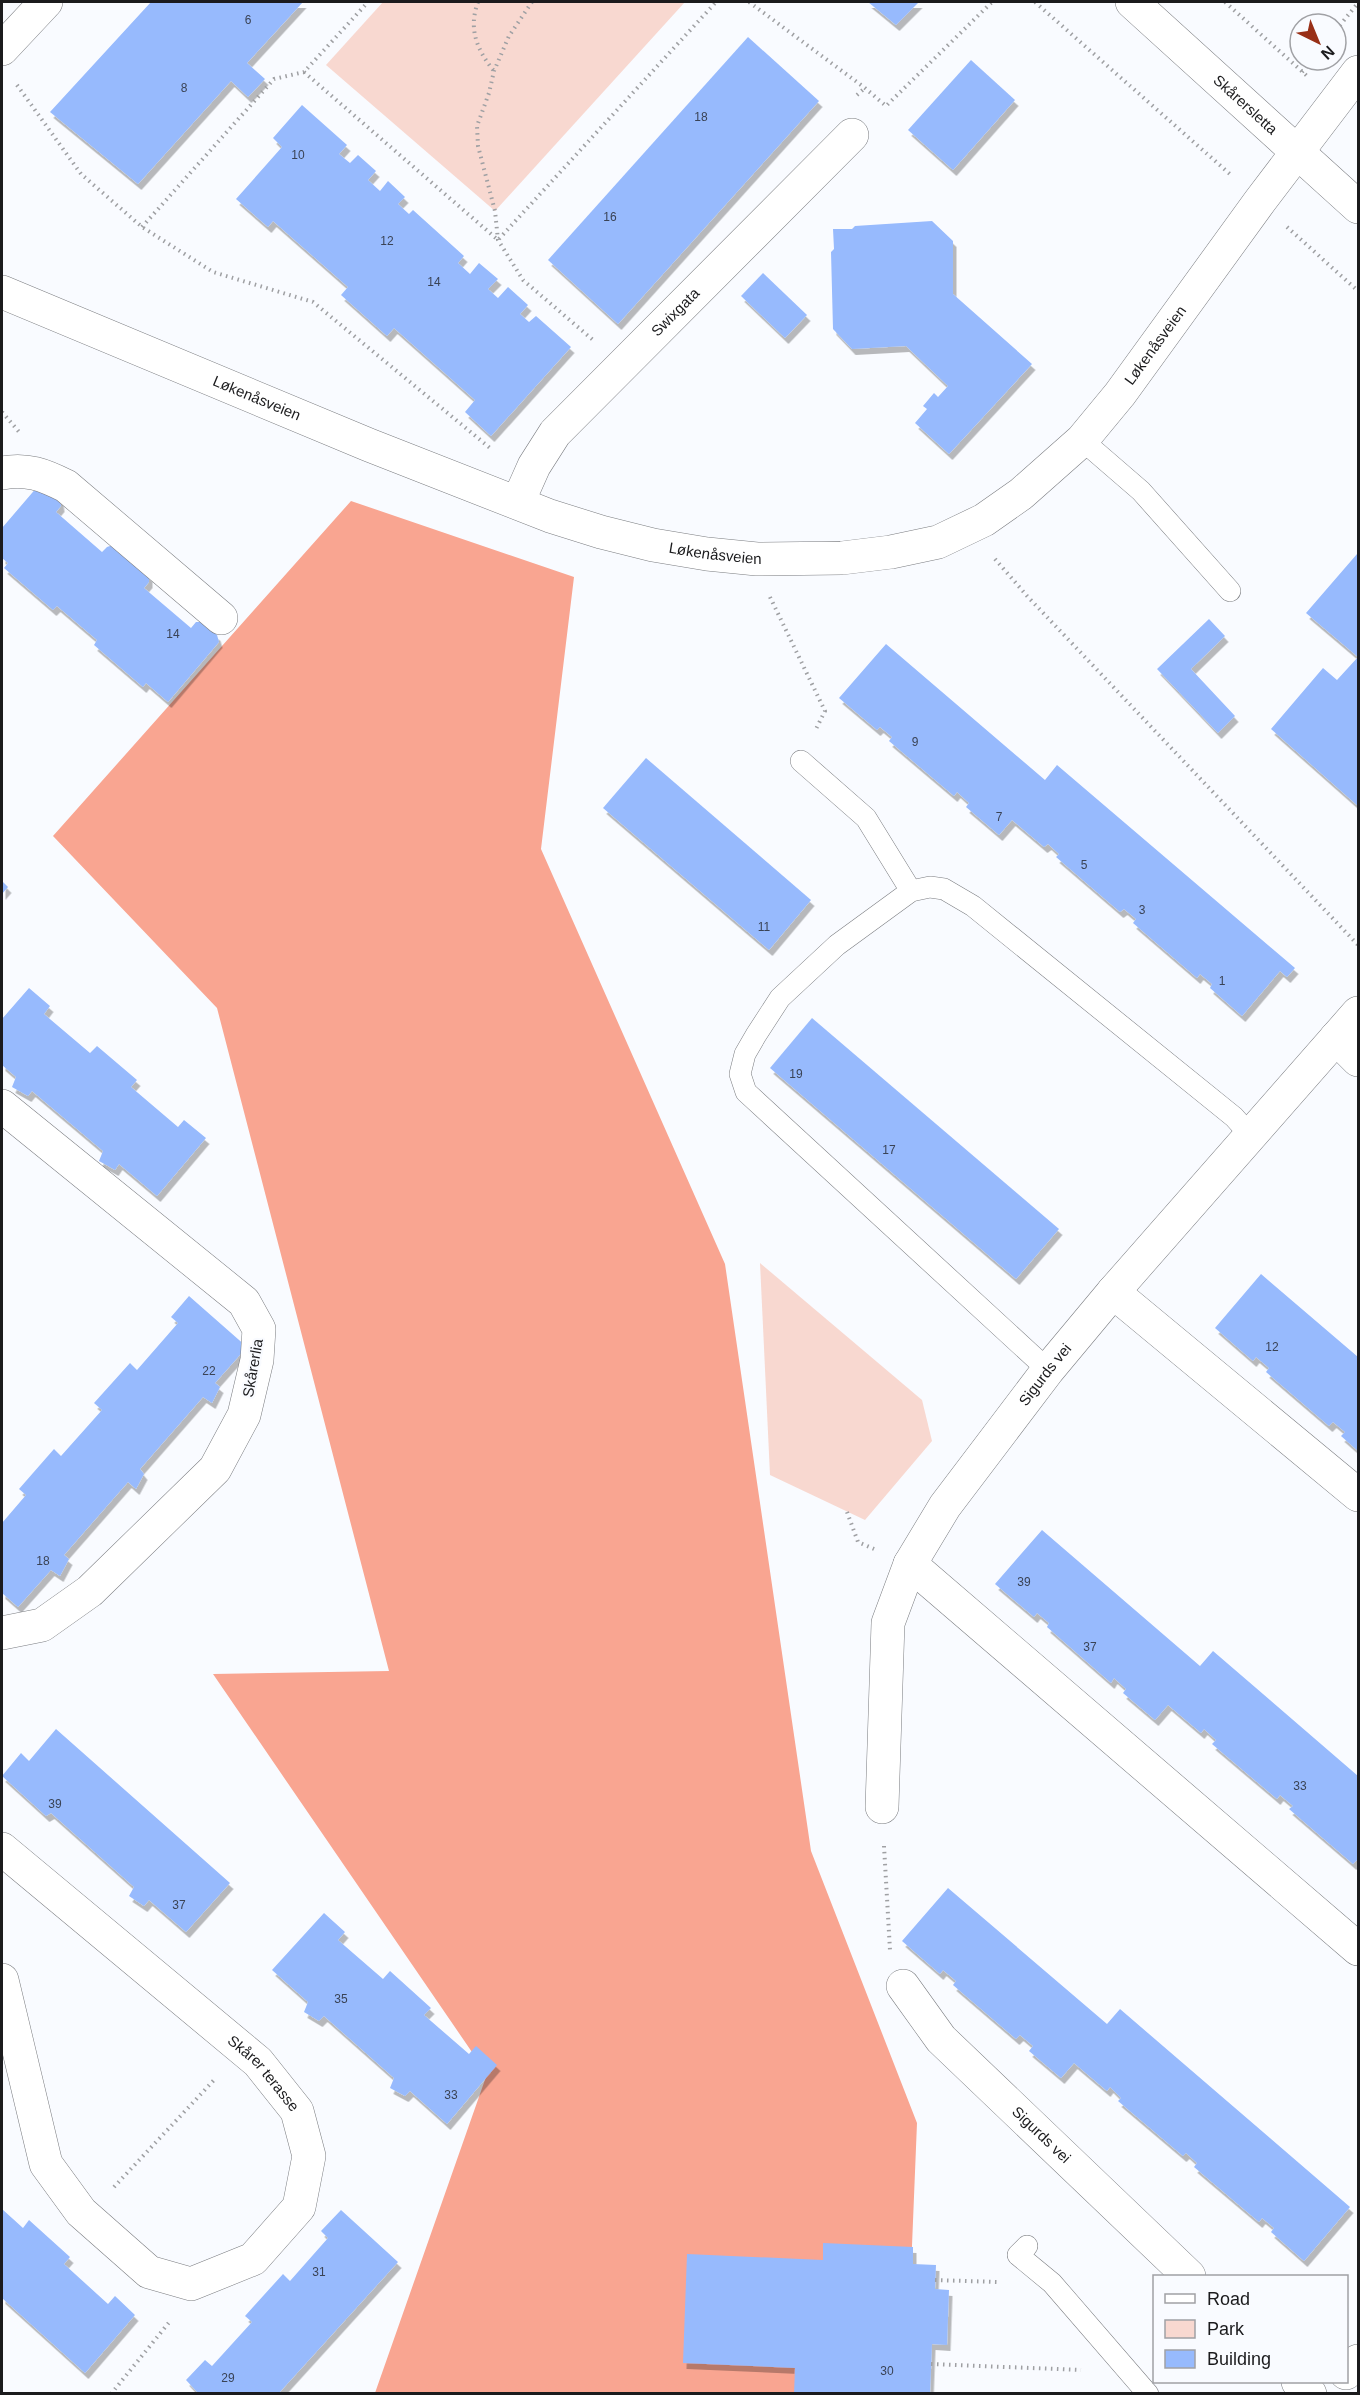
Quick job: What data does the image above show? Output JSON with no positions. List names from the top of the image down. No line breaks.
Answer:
{"streets":{"street":["Skårersletta","Swixgata","Løkenåsveien","Skårerlia","Sigurds vei","Skårer terasse"]},"crossings":[["Skårersletta","Løkenåsveien"],["Swixgata","Løkenåsveien"]],"house_numbers":["6","8","18","10","16","12","14","14","9","7","5","3","11","1","19","17","12","22","18","39","37","33","39","37","35","33","31","30","29"],"legend":["Road","Park","Building"],"north":"bottom right"}
